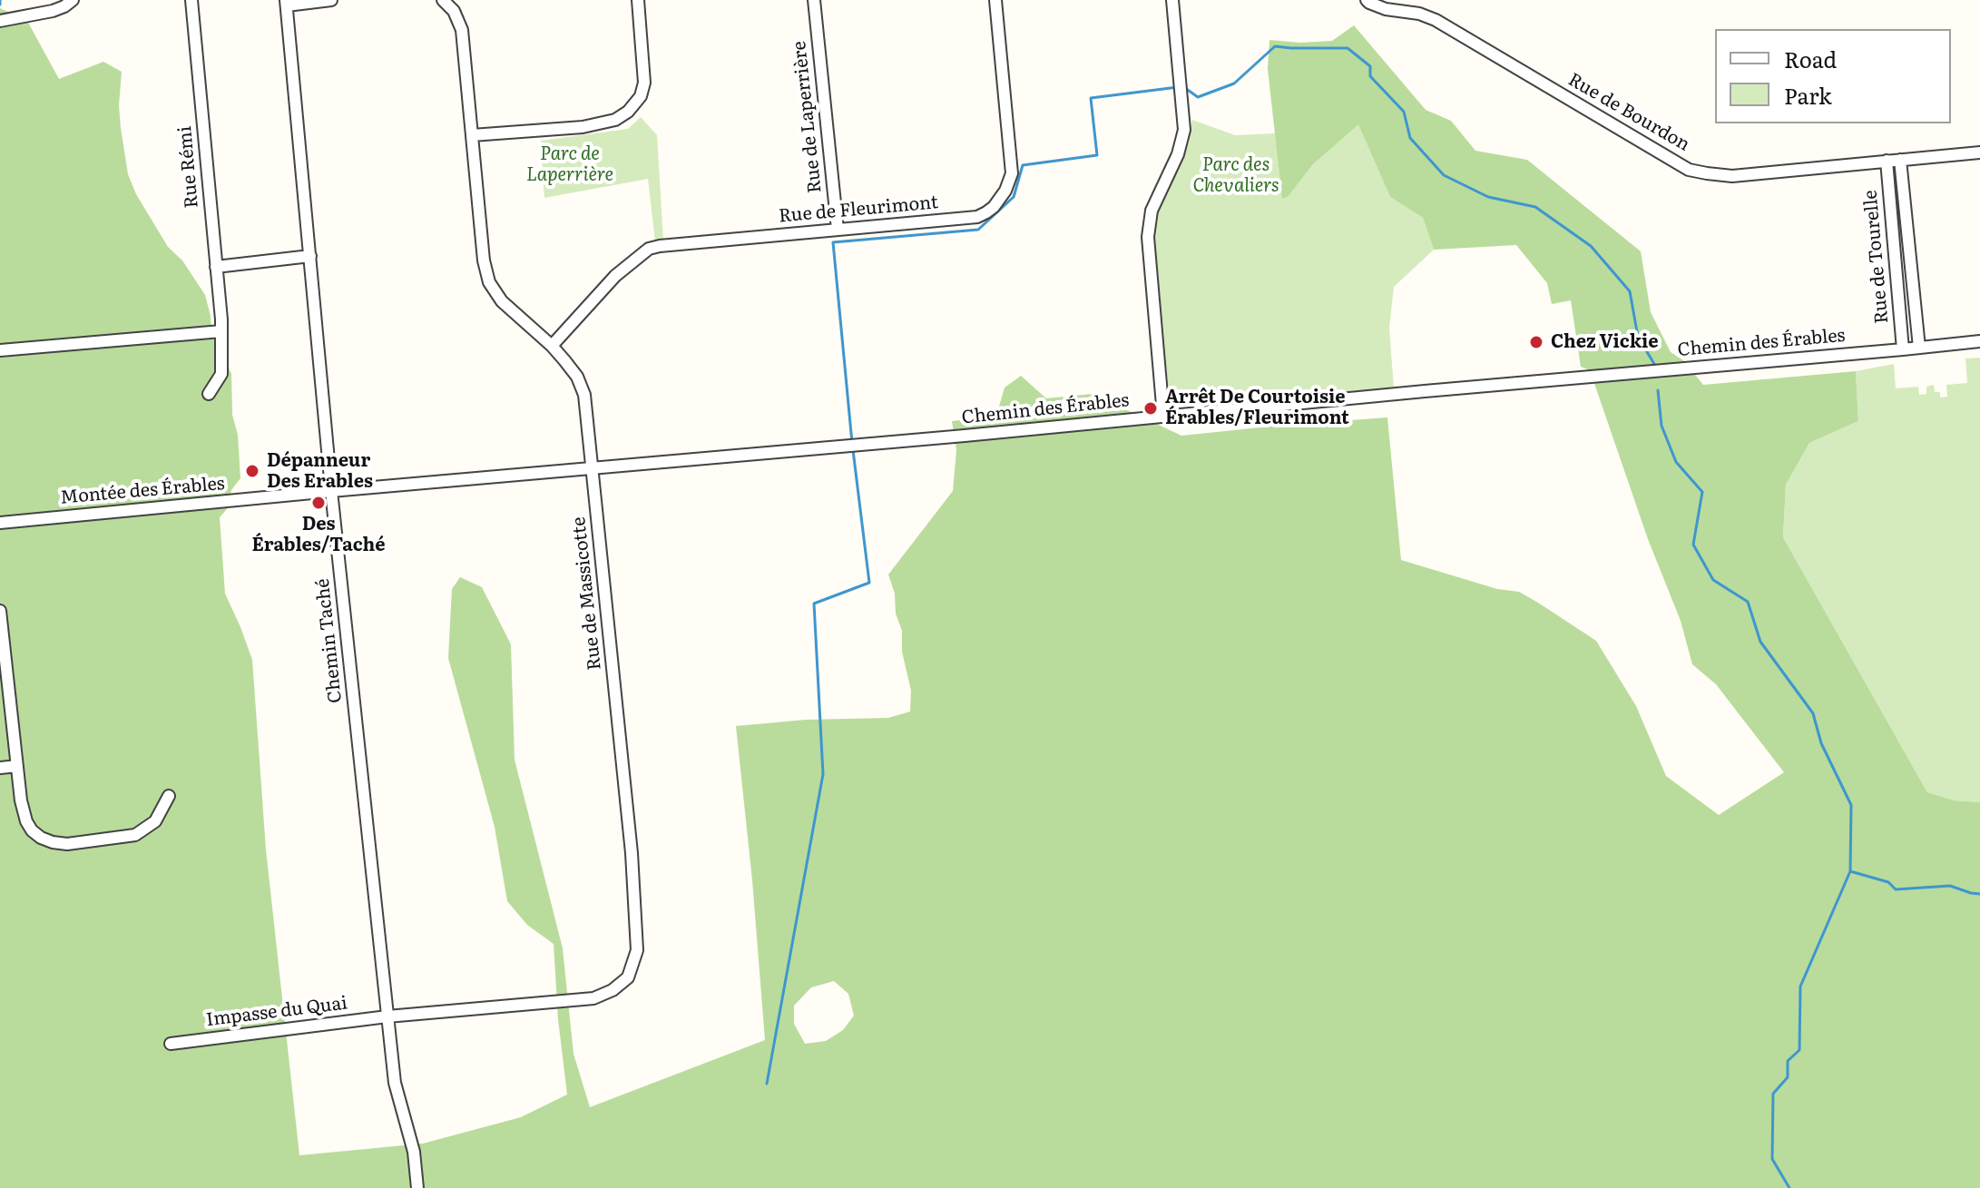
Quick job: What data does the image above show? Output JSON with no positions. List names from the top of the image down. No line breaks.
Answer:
{"streets":{"street":["Rue de Bourdon","Rue de Laperrière","Rue Rémi","Rue de Fleurimont","Rue de Tourelle","Chemin des Érables","Montée des Érables","Rue de Massicotte","Chemin Taché","Impasse du Quai"]},"crossings":[["Rue de Bourdon","Rue de Tourelle"],["Rue de Laperrière","Rue de Fleurimont"],["Rue de Fleurimont","Rue de Massicotte"],["Rue de Tourelle","Chemin des Érables"],["Chemin des Érables","Montée des Érables"],["Chemin des Érables","Rue de Massicotte"],["Chemin des Érables","Chemin Taché"],["Montée des Érables","Chemin Taché"],["Rue de Massicotte","Chemin Taché"],["Rue de Massicotte","Impasse du Quai"],["Chemin Taché","Impasse du Quai"]],"parks":["Parc de Laperrière","Parc des Chevaliers"],"places":["Chez Vickie","Arrêt De Courtoisie Érables/Fleurimont","Dépanneur Des Erables","Des Érables/Taché"],"legend":["Road","Park"]}
